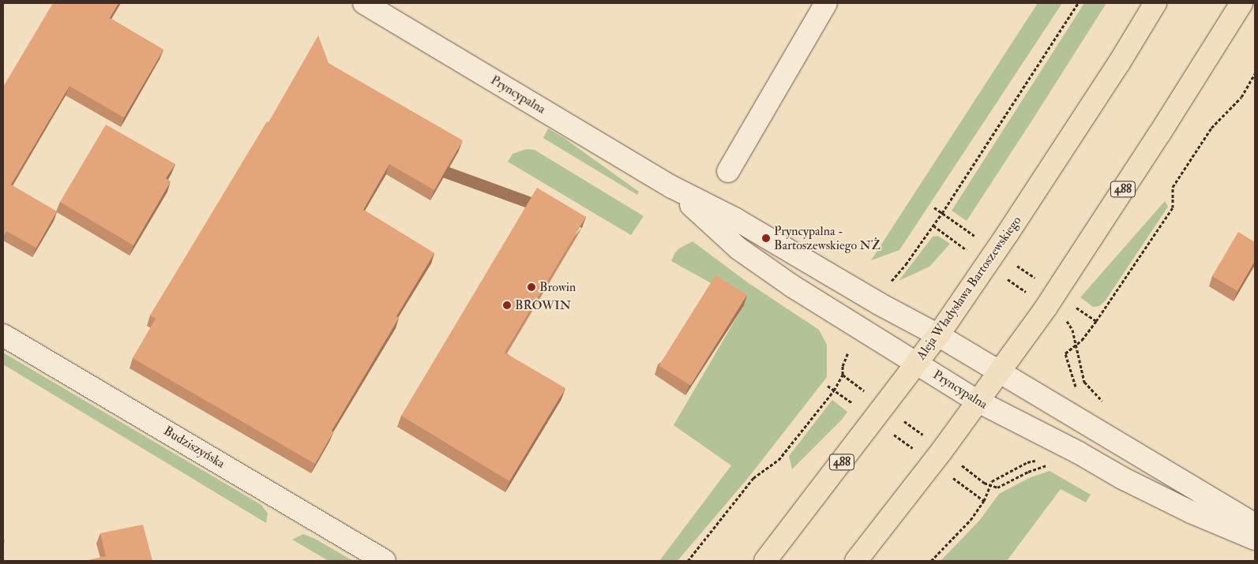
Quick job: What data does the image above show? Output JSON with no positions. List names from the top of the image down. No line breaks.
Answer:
{"streets":{"main road":["488","Aleja Władysława Bartoszewskiego"],"street":["Pryncypalna","Budziszyńska"]},"crossings":[["Pryncypalna","488"],["Pryncypalna","Aleja Władysława Bartoszewskiego"]],"places":["Pryncypalna - Bartoszewskiego NŻ","Browin","BROWIN"]}
